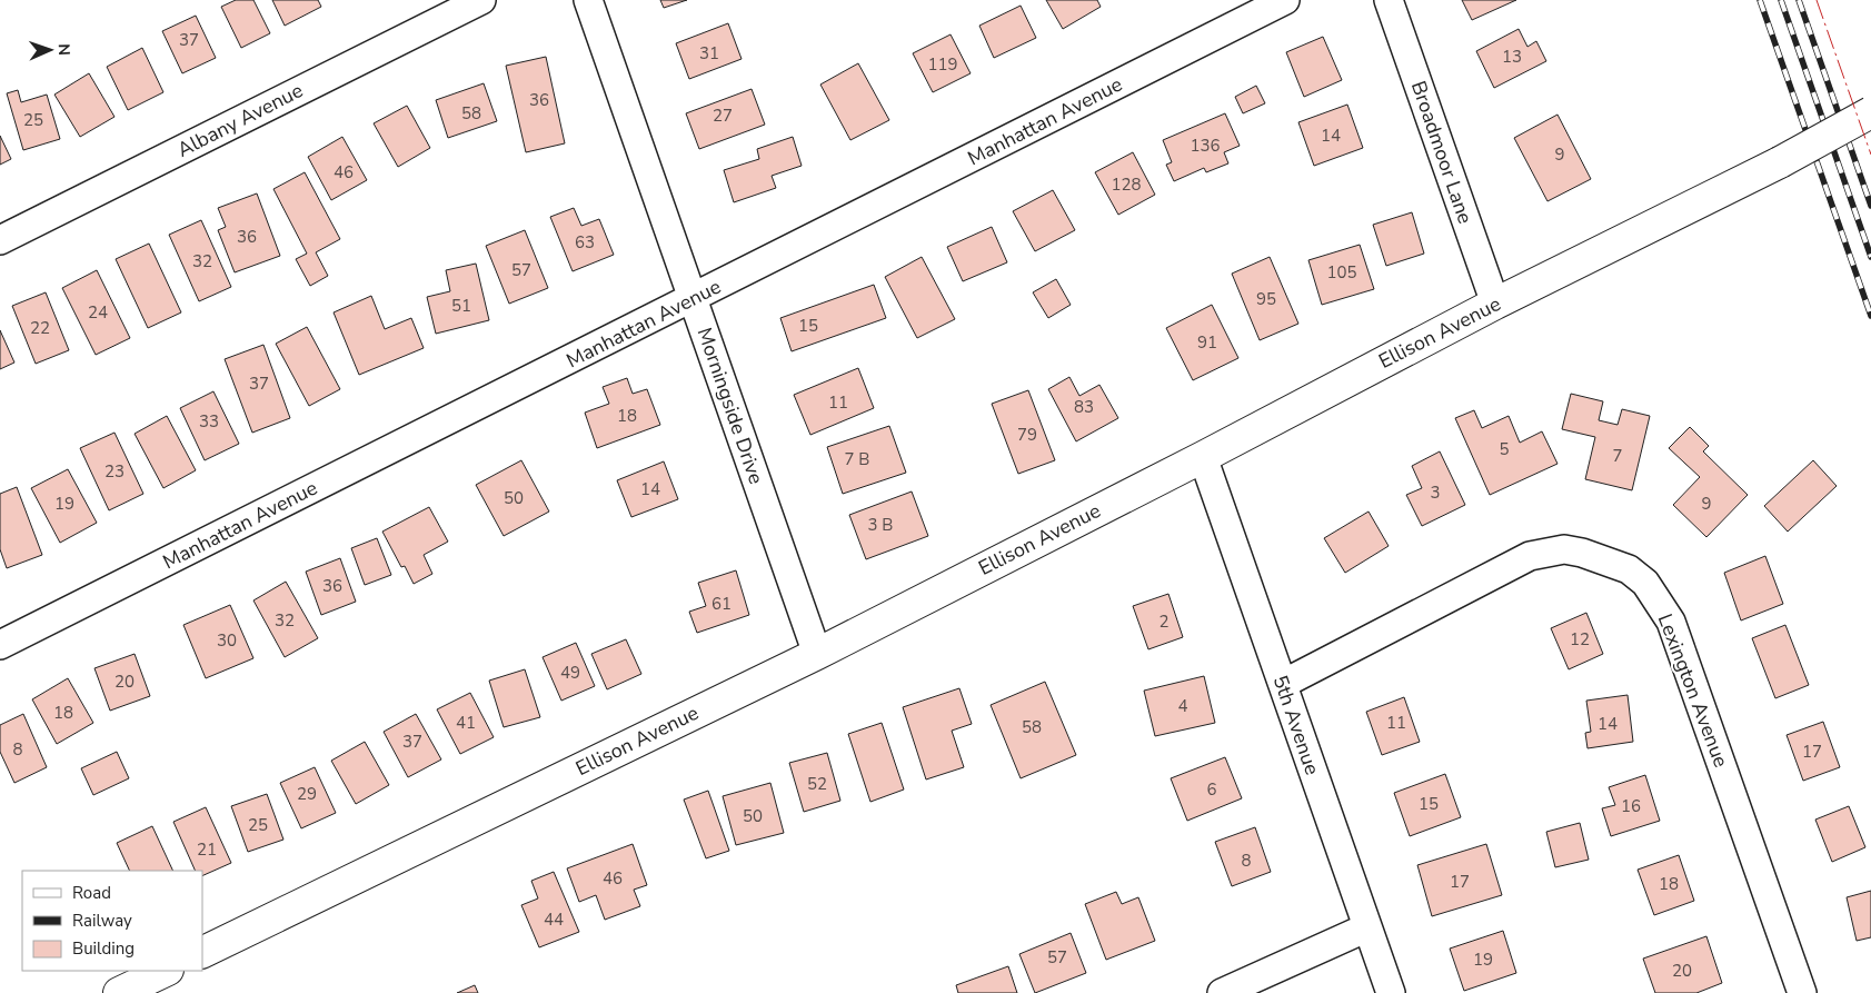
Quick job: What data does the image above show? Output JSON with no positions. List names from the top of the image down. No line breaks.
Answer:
{"streets":{"street":["Albany Avenue","Manhattan Avenue","Broadmoor Lane","Ellison Avenue","Morningside Drive","Lexington Avenue","5th Avenue"]},"crossings":[["Manhattan Avenue","Morningside Drive"],["Broadmoor Lane","Ellison Avenue"],["Ellison Avenue","Morningside Drive"],["Ellison Avenue","5th Avenue"],["Lexington Avenue","5th Avenue"]],"house_numbers":["37","31","13","119","36","58","27","25","14","136","9","46","128","36","63","32","57","105","95","51","24","15","22","91","37","11","83","18","33","79","5","7","7 B","23","14","3","50","19","9","3 B","36","61","32","2","12","30","49","20","4","18","41","11","14","58","37","8","17","52","6","29","15","16","50","25","21","8","46","17","18","44","57","19","20"],"legend":["Road","Railway","Building"],"north":"right"}
